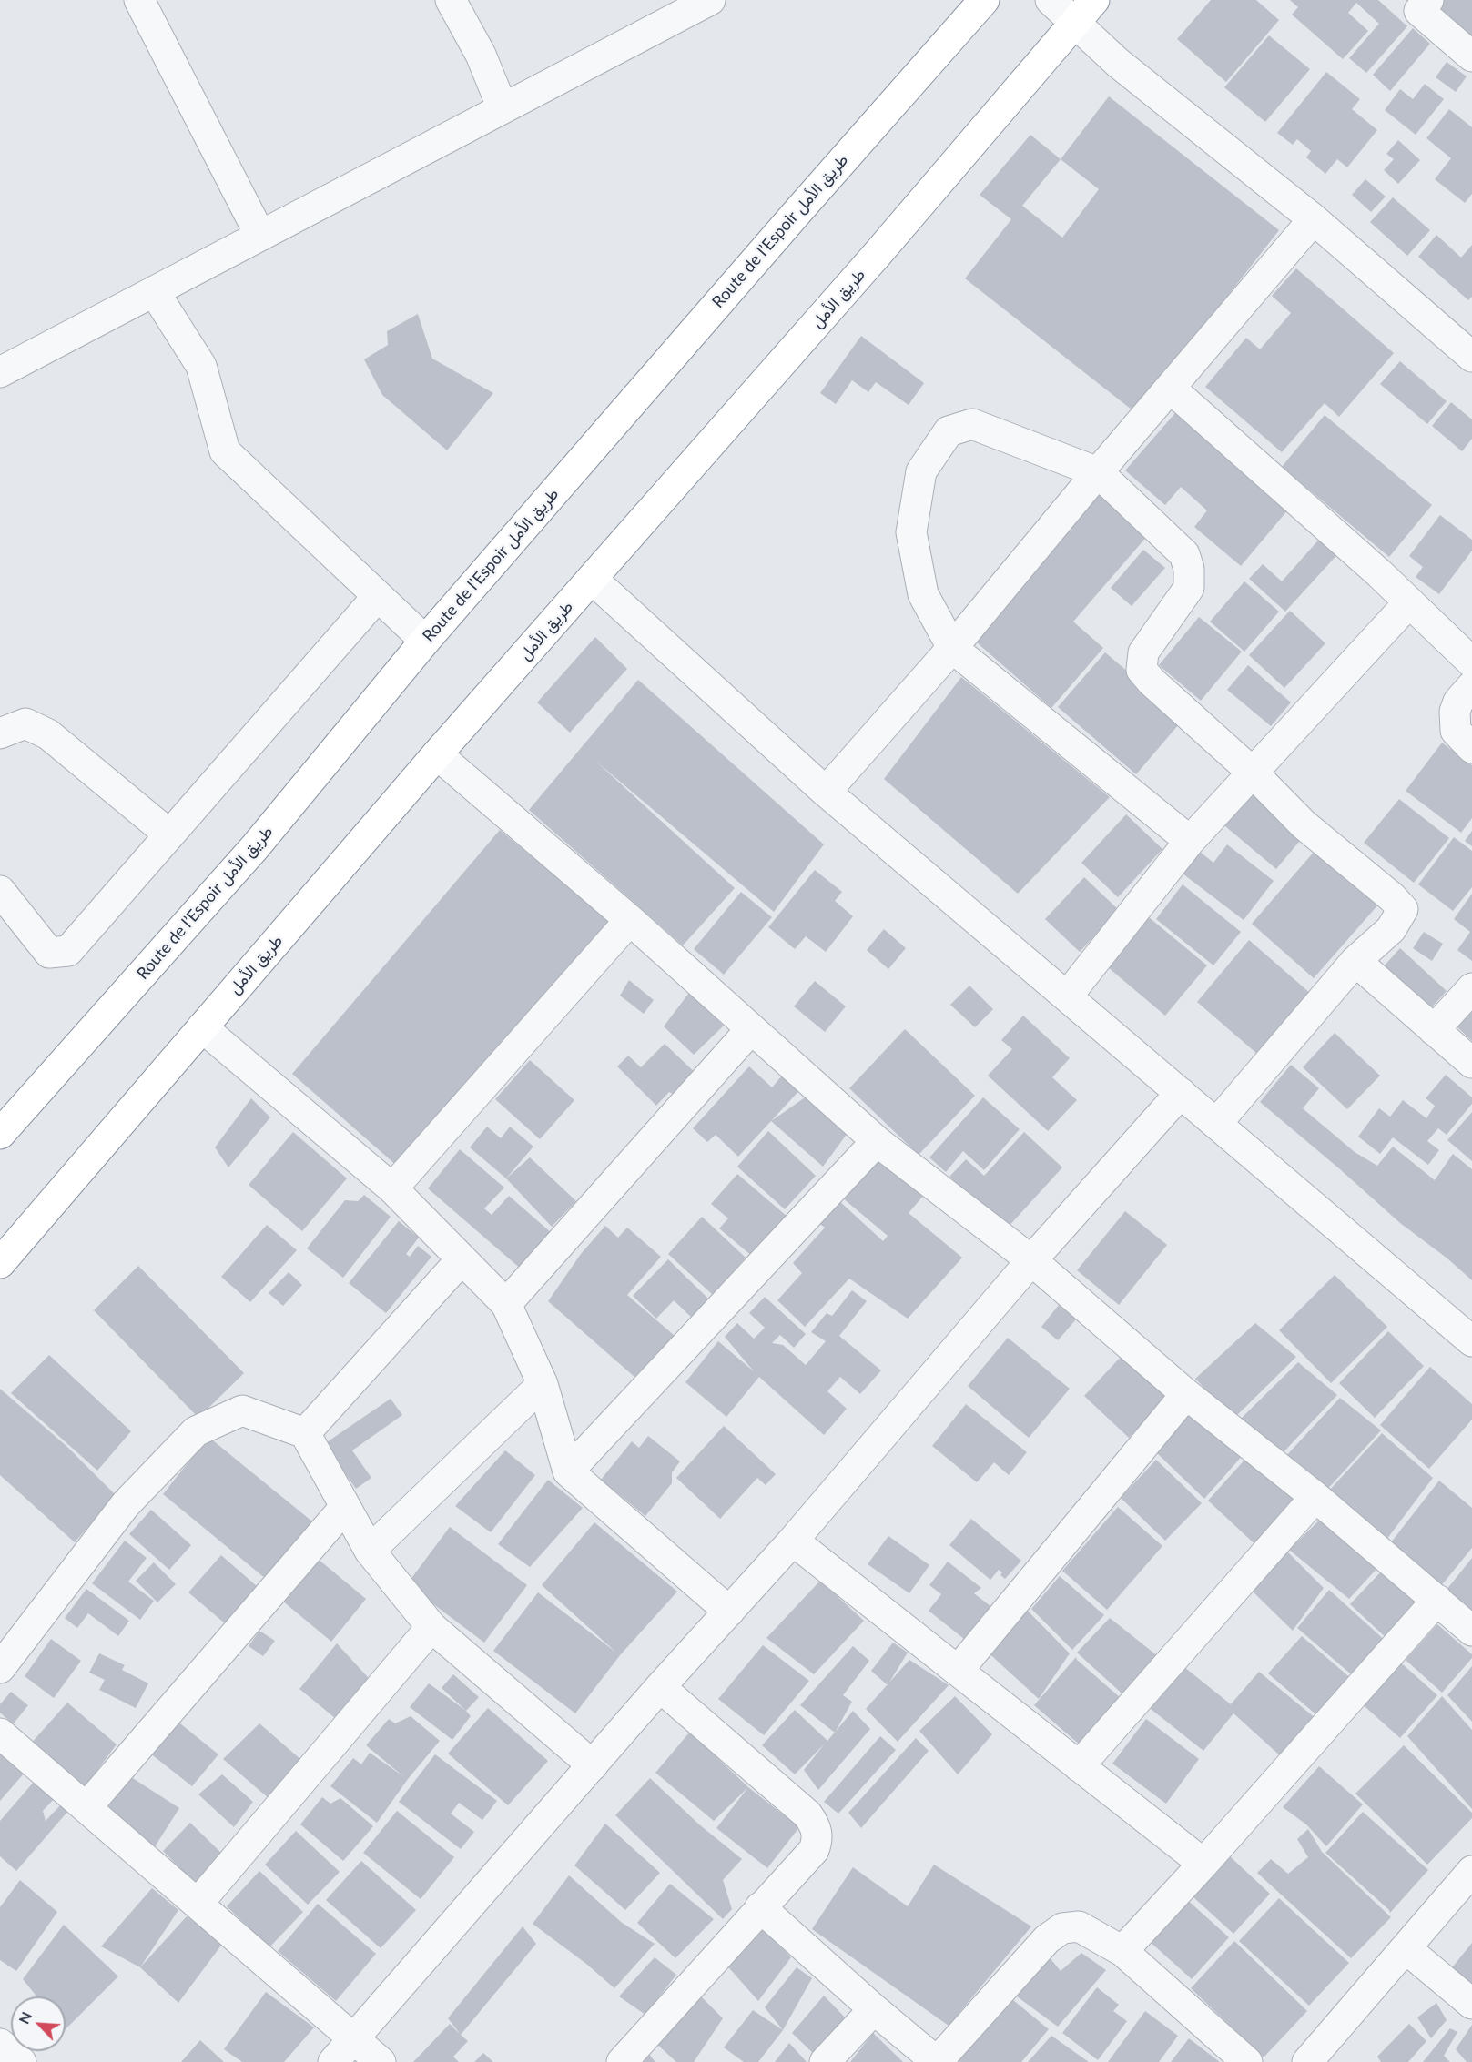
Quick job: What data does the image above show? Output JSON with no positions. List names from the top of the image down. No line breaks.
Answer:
{"streets":{"highway":["Route de l’Espoir طريق الأمل","طريق الأمل"]},"north":"top left"}
